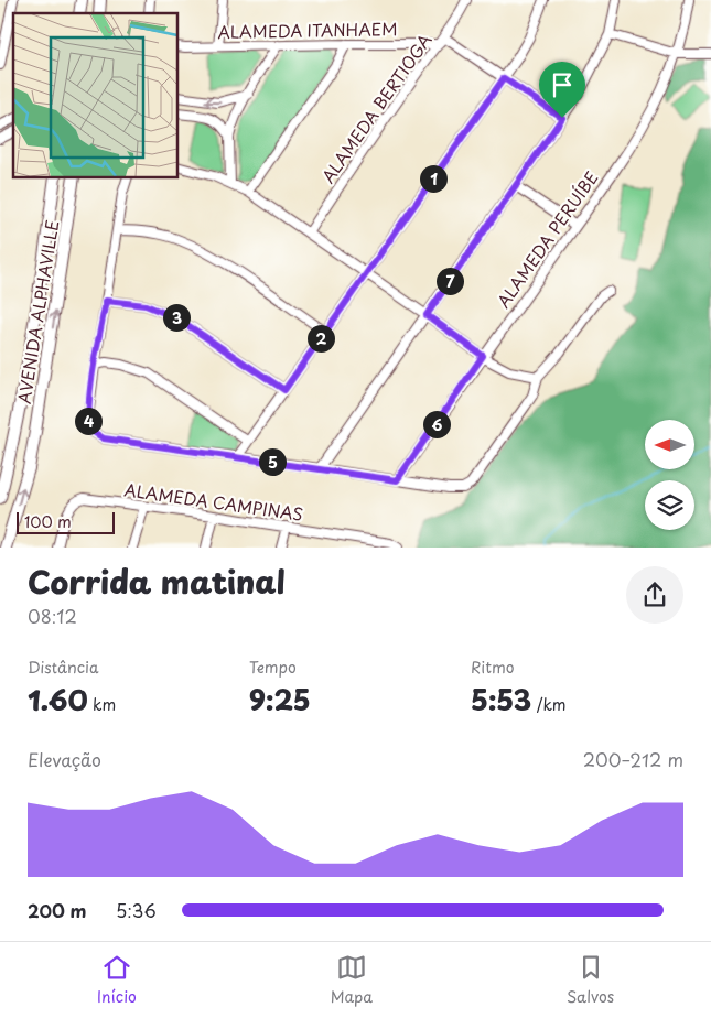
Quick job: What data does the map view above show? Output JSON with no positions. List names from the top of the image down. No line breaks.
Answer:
{"streets":{"main road":["AVENIDA ALPHAVILLE"],"street":["ALAMEDA ITANHAEM","ALAMEDA BERTIOGA","ALAMEDA PERUÍBE","ALAMEDA CAMPINAS"]},"crossings":[["ALAMEDA ITANHAEM","ALAMEDA BERTIOGA"]],"scale_bar":"100 m","north":"left","page":{"pins":["1","7","3","2","4","6","5"],"scale":"100 m","heading":["Corrida matinal","08:12"],"stats":[["Distância","1.60 km"],["Tempo","9:25"],["Ritmo","5:53 /km"]],"chart":["Elevação","200–212 m"],"list":[{"name":"200 m","note":"5:36"}],"tabs":["Início","Mapa","Salvos"]}}
